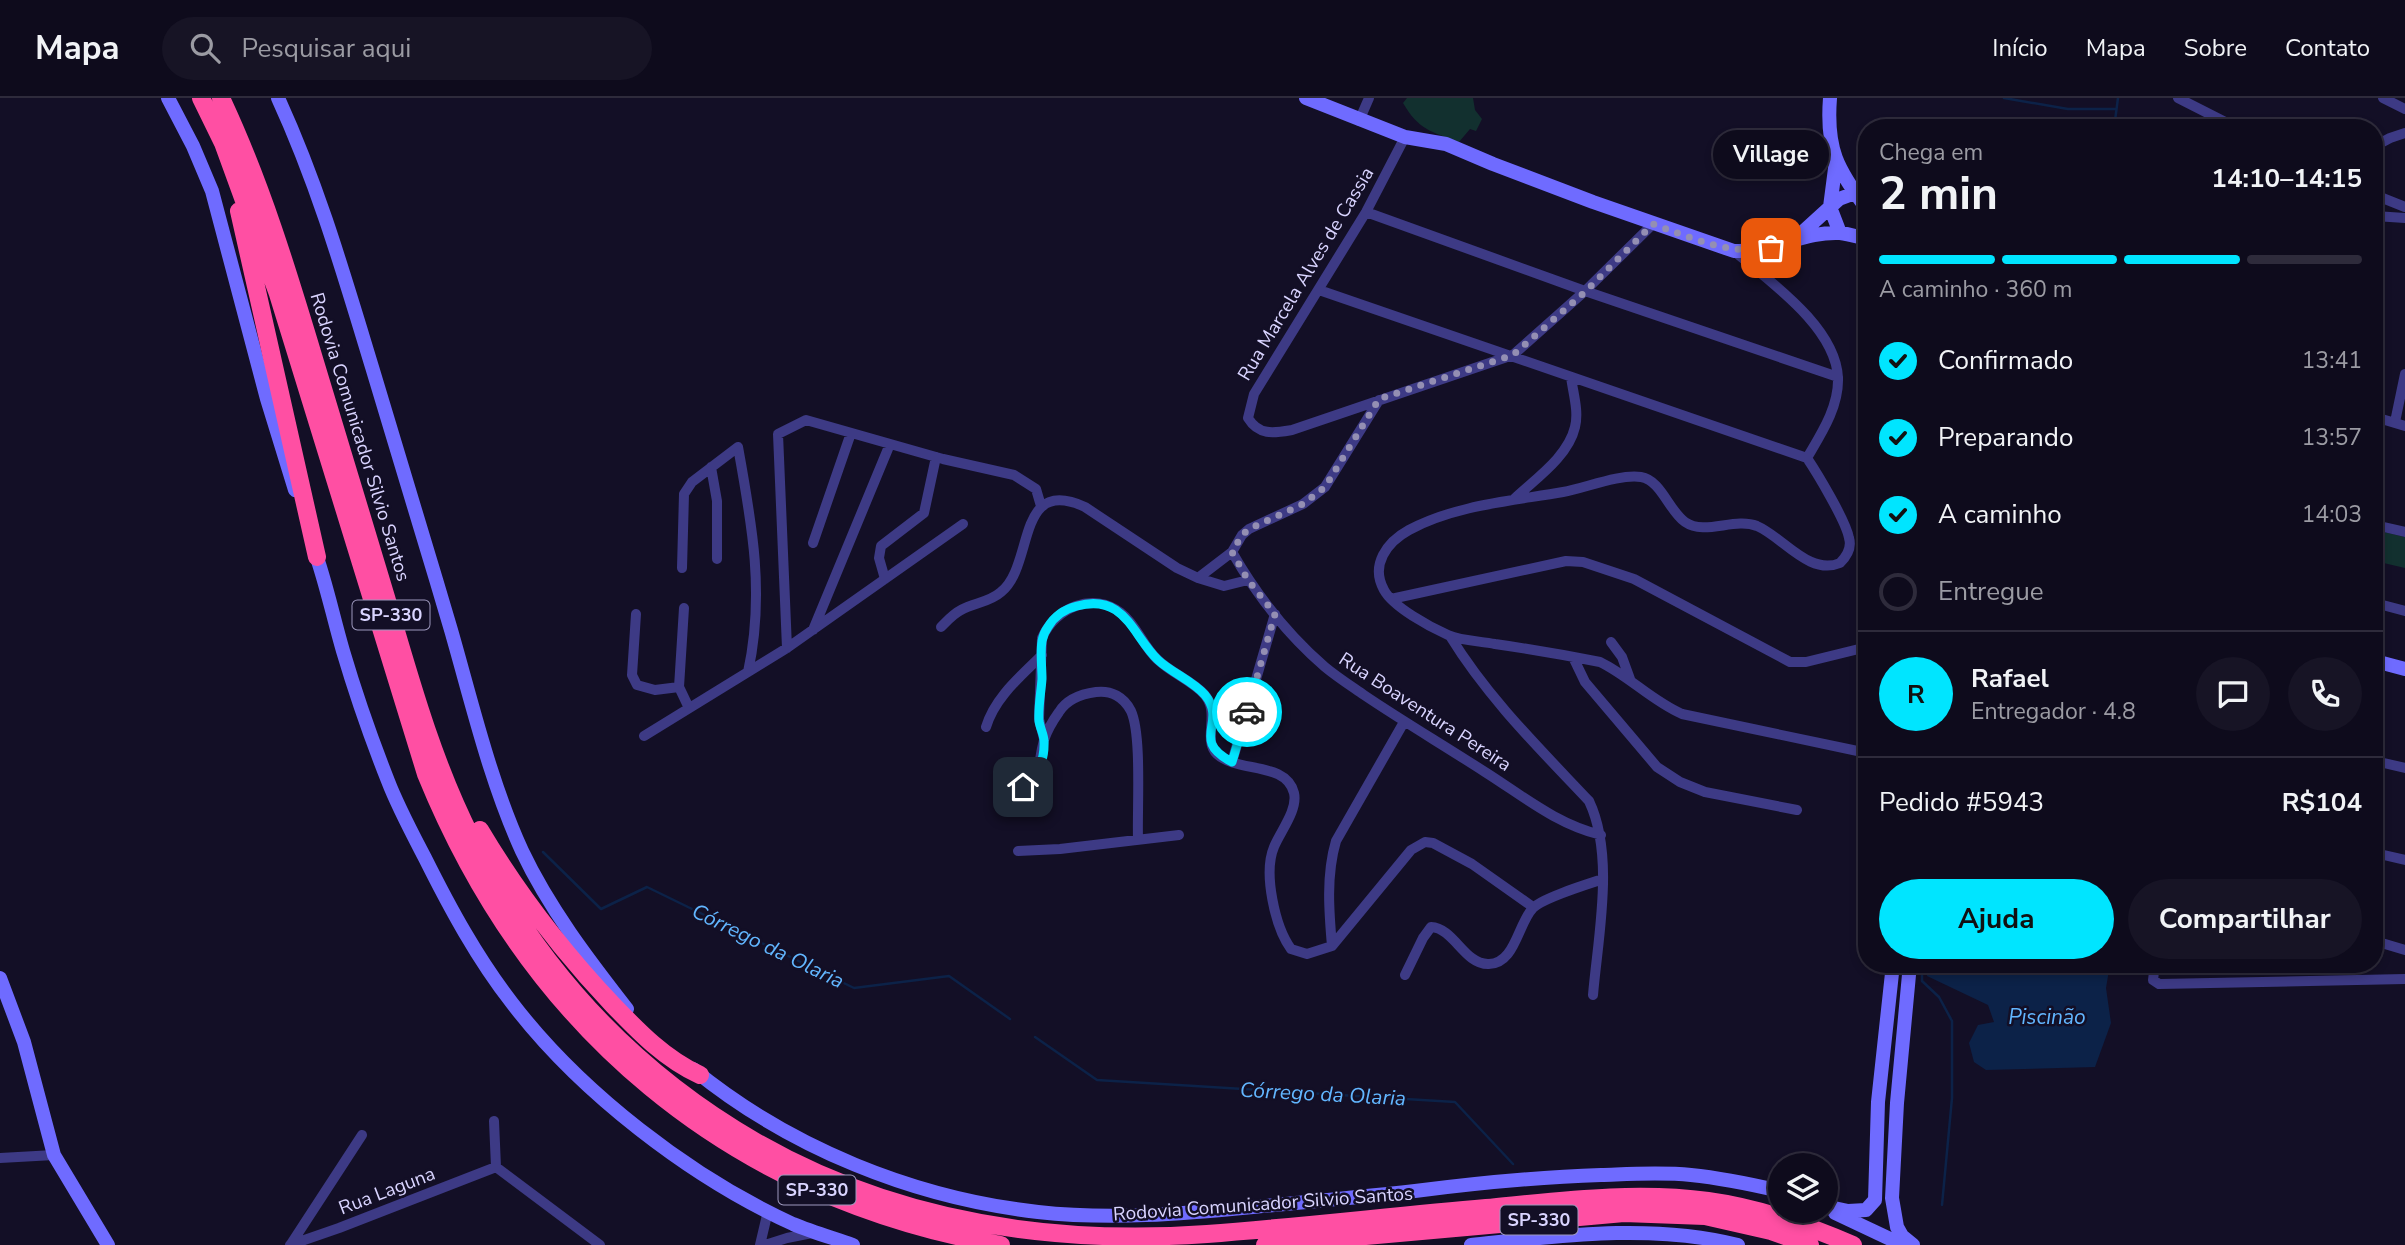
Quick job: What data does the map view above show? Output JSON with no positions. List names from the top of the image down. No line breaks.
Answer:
{"streets":{"highway":["Rodovia Comunicador Silvio Santos","SP-330"],"street":["Rua Marcela Alves de Cassia","Rua Boaventura Pereira","Rua Laguna"]},"water":["Córrego da Olaria","Piscinão"],"places":["Village"],"page":{"header":"Mapa","search":"Pesquisar aqui","nav":["Início","Mapa","Sobre","Contato"],"heading":["2 min","Chega em","14:10–14:15"],"panel":["Rafael","Entregador · 4.8","Pedido #5943","R$104"],"bubble":"Village","bar":"A caminho · 360 m","list":[["Confirmado","13:41"],["Preparando","13:57"],["A caminho","14:03"],"Entregue"],"round":"R","buttons":["Ajuda","Compartilhar"]}}
